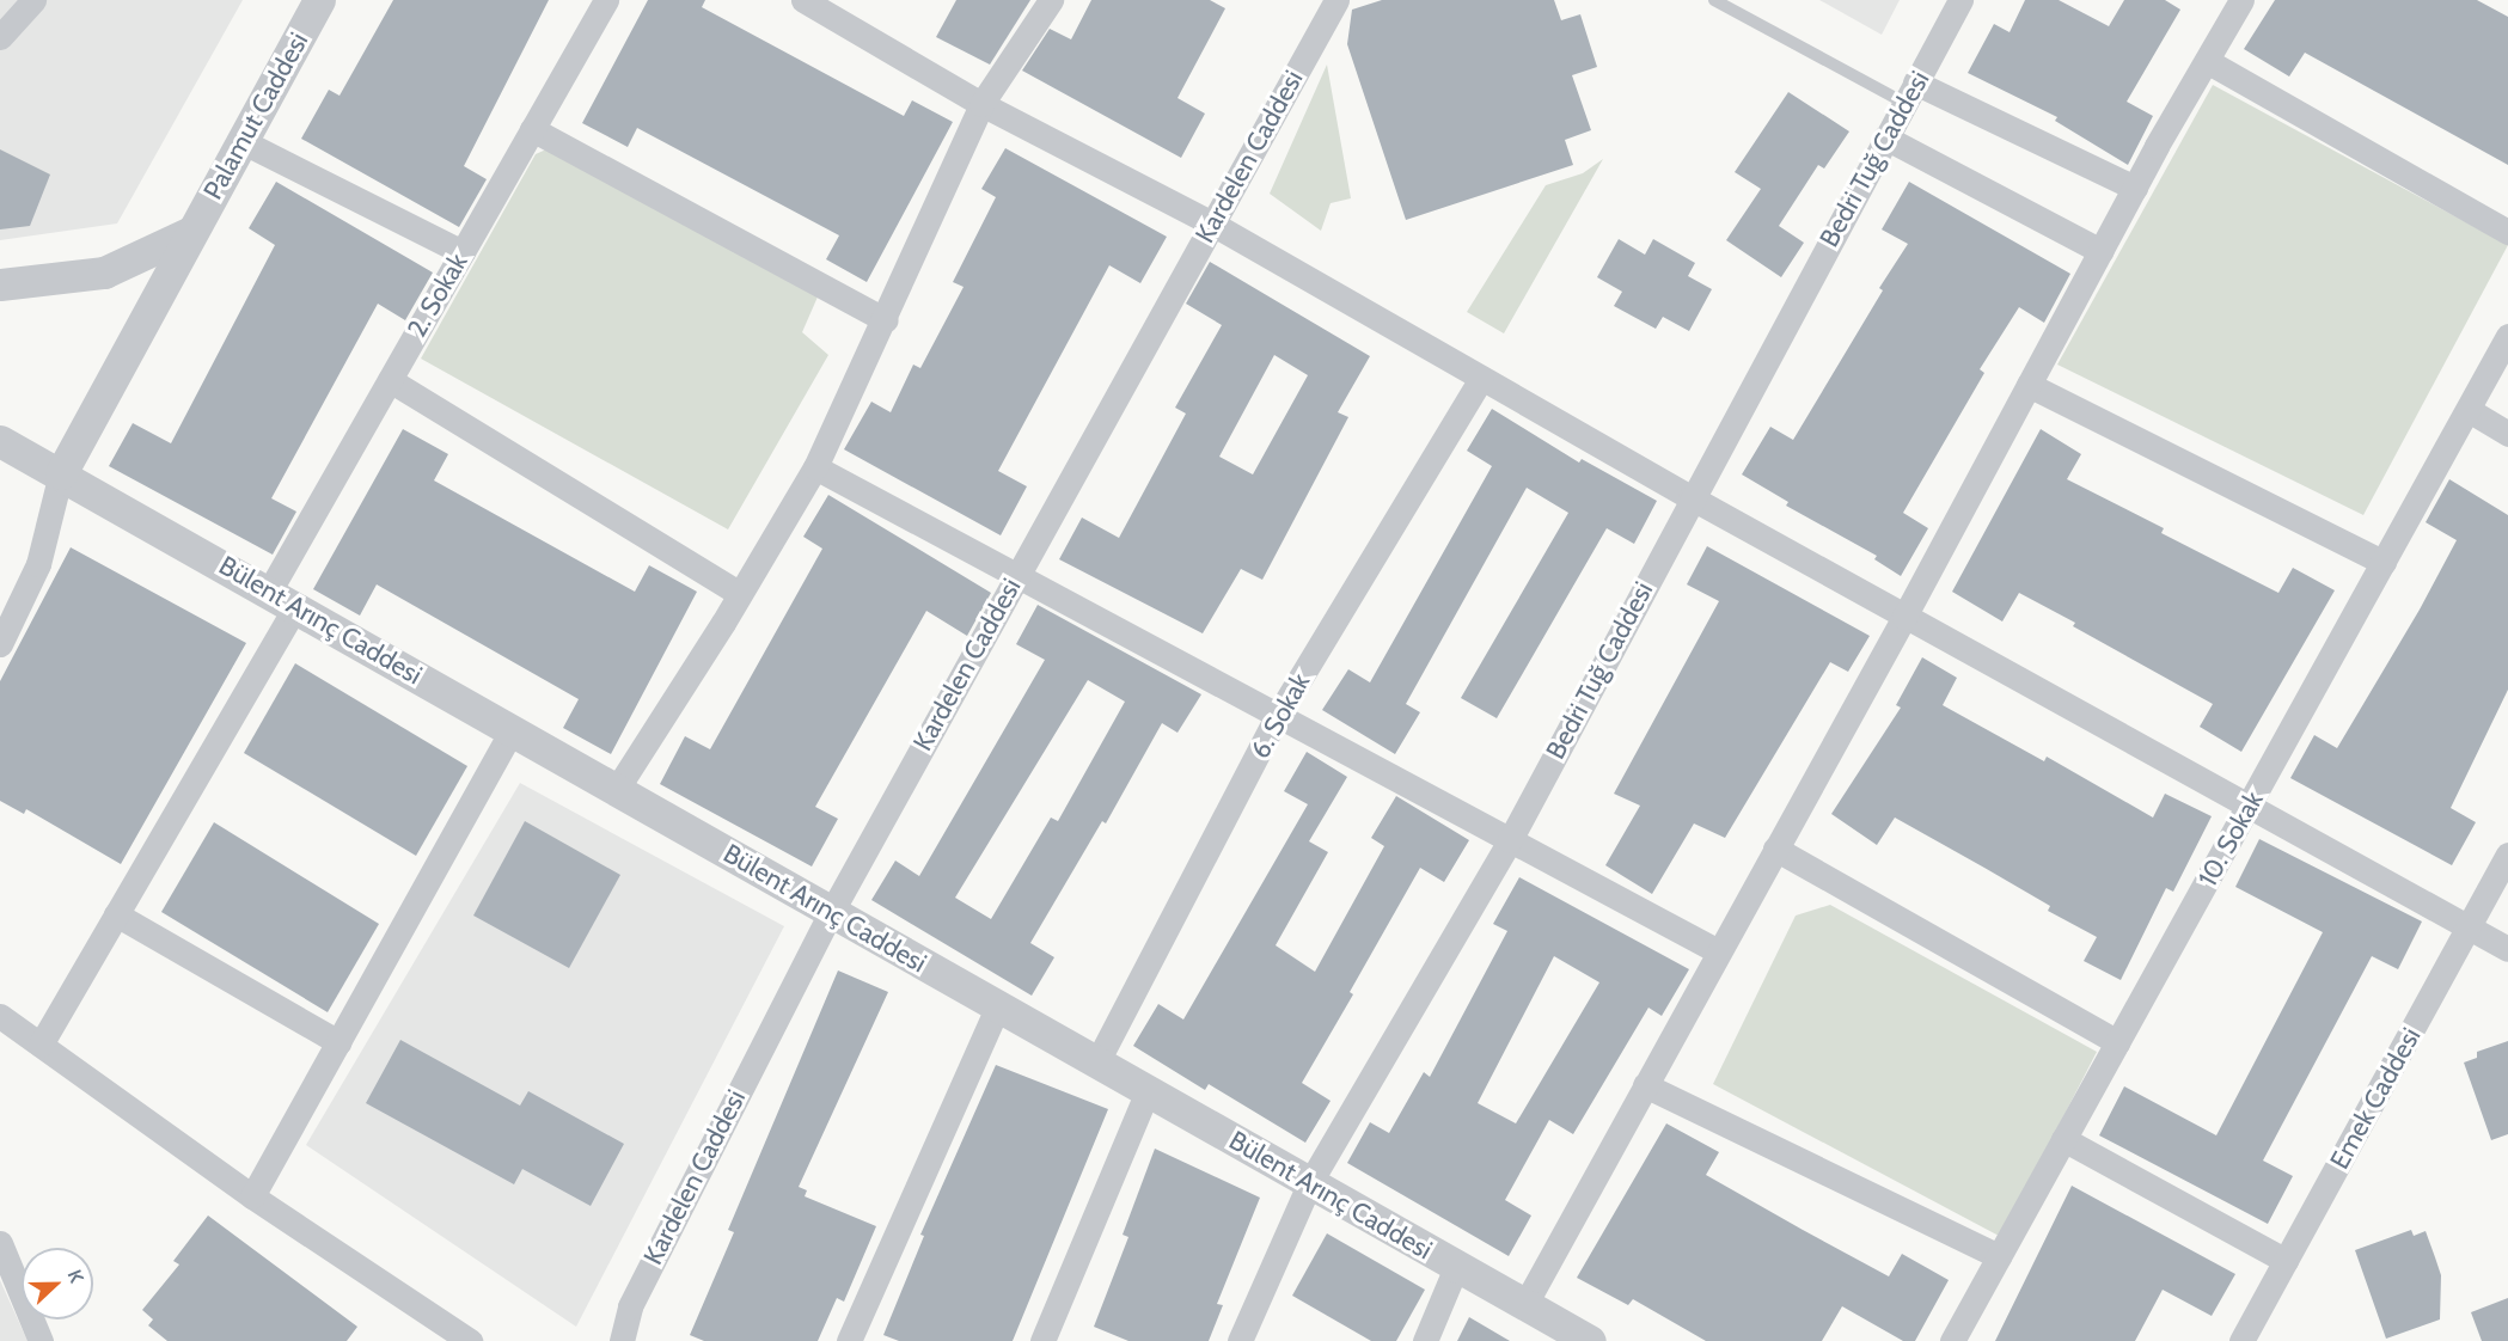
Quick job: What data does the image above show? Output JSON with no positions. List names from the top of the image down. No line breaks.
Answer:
{"streets":{"street":["Palamut Caddesi","Kardelen Caddesi","Bedri Tuğ Caddesi","2. Sokak","Bülent Arınç Caddesi","6. Sokak","10. Sokak","Emek Caddesi"]},"crossings":[["Palamut Caddesi","Bülent Arınç Caddesi"],["Kardelen Caddesi","Bülent Arınç Caddesi"],["Bedri Tuğ Caddesi","Bülent Arınç Caddesi"],["2. Sokak","Bülent Arınç Caddesi"],["Bülent Arınç Caddesi","6. Sokak"]],"north":"right"}
